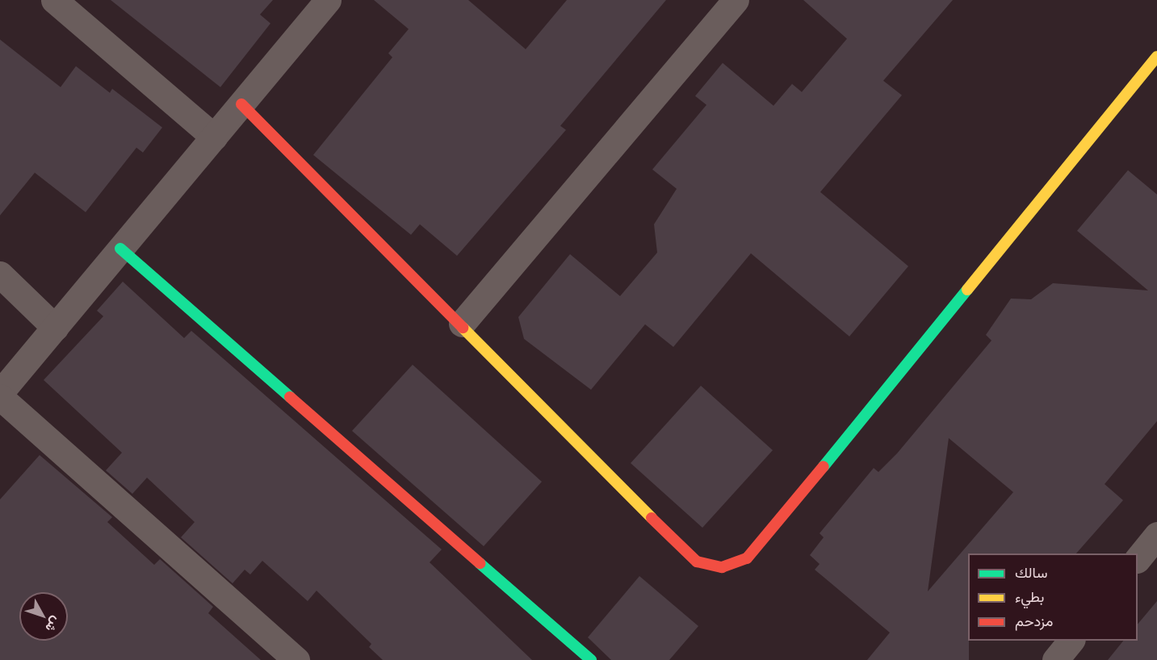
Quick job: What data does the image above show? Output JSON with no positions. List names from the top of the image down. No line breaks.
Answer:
{"legend":["سالك","بطيء","مزدحم"],"north":"bottom right"}
